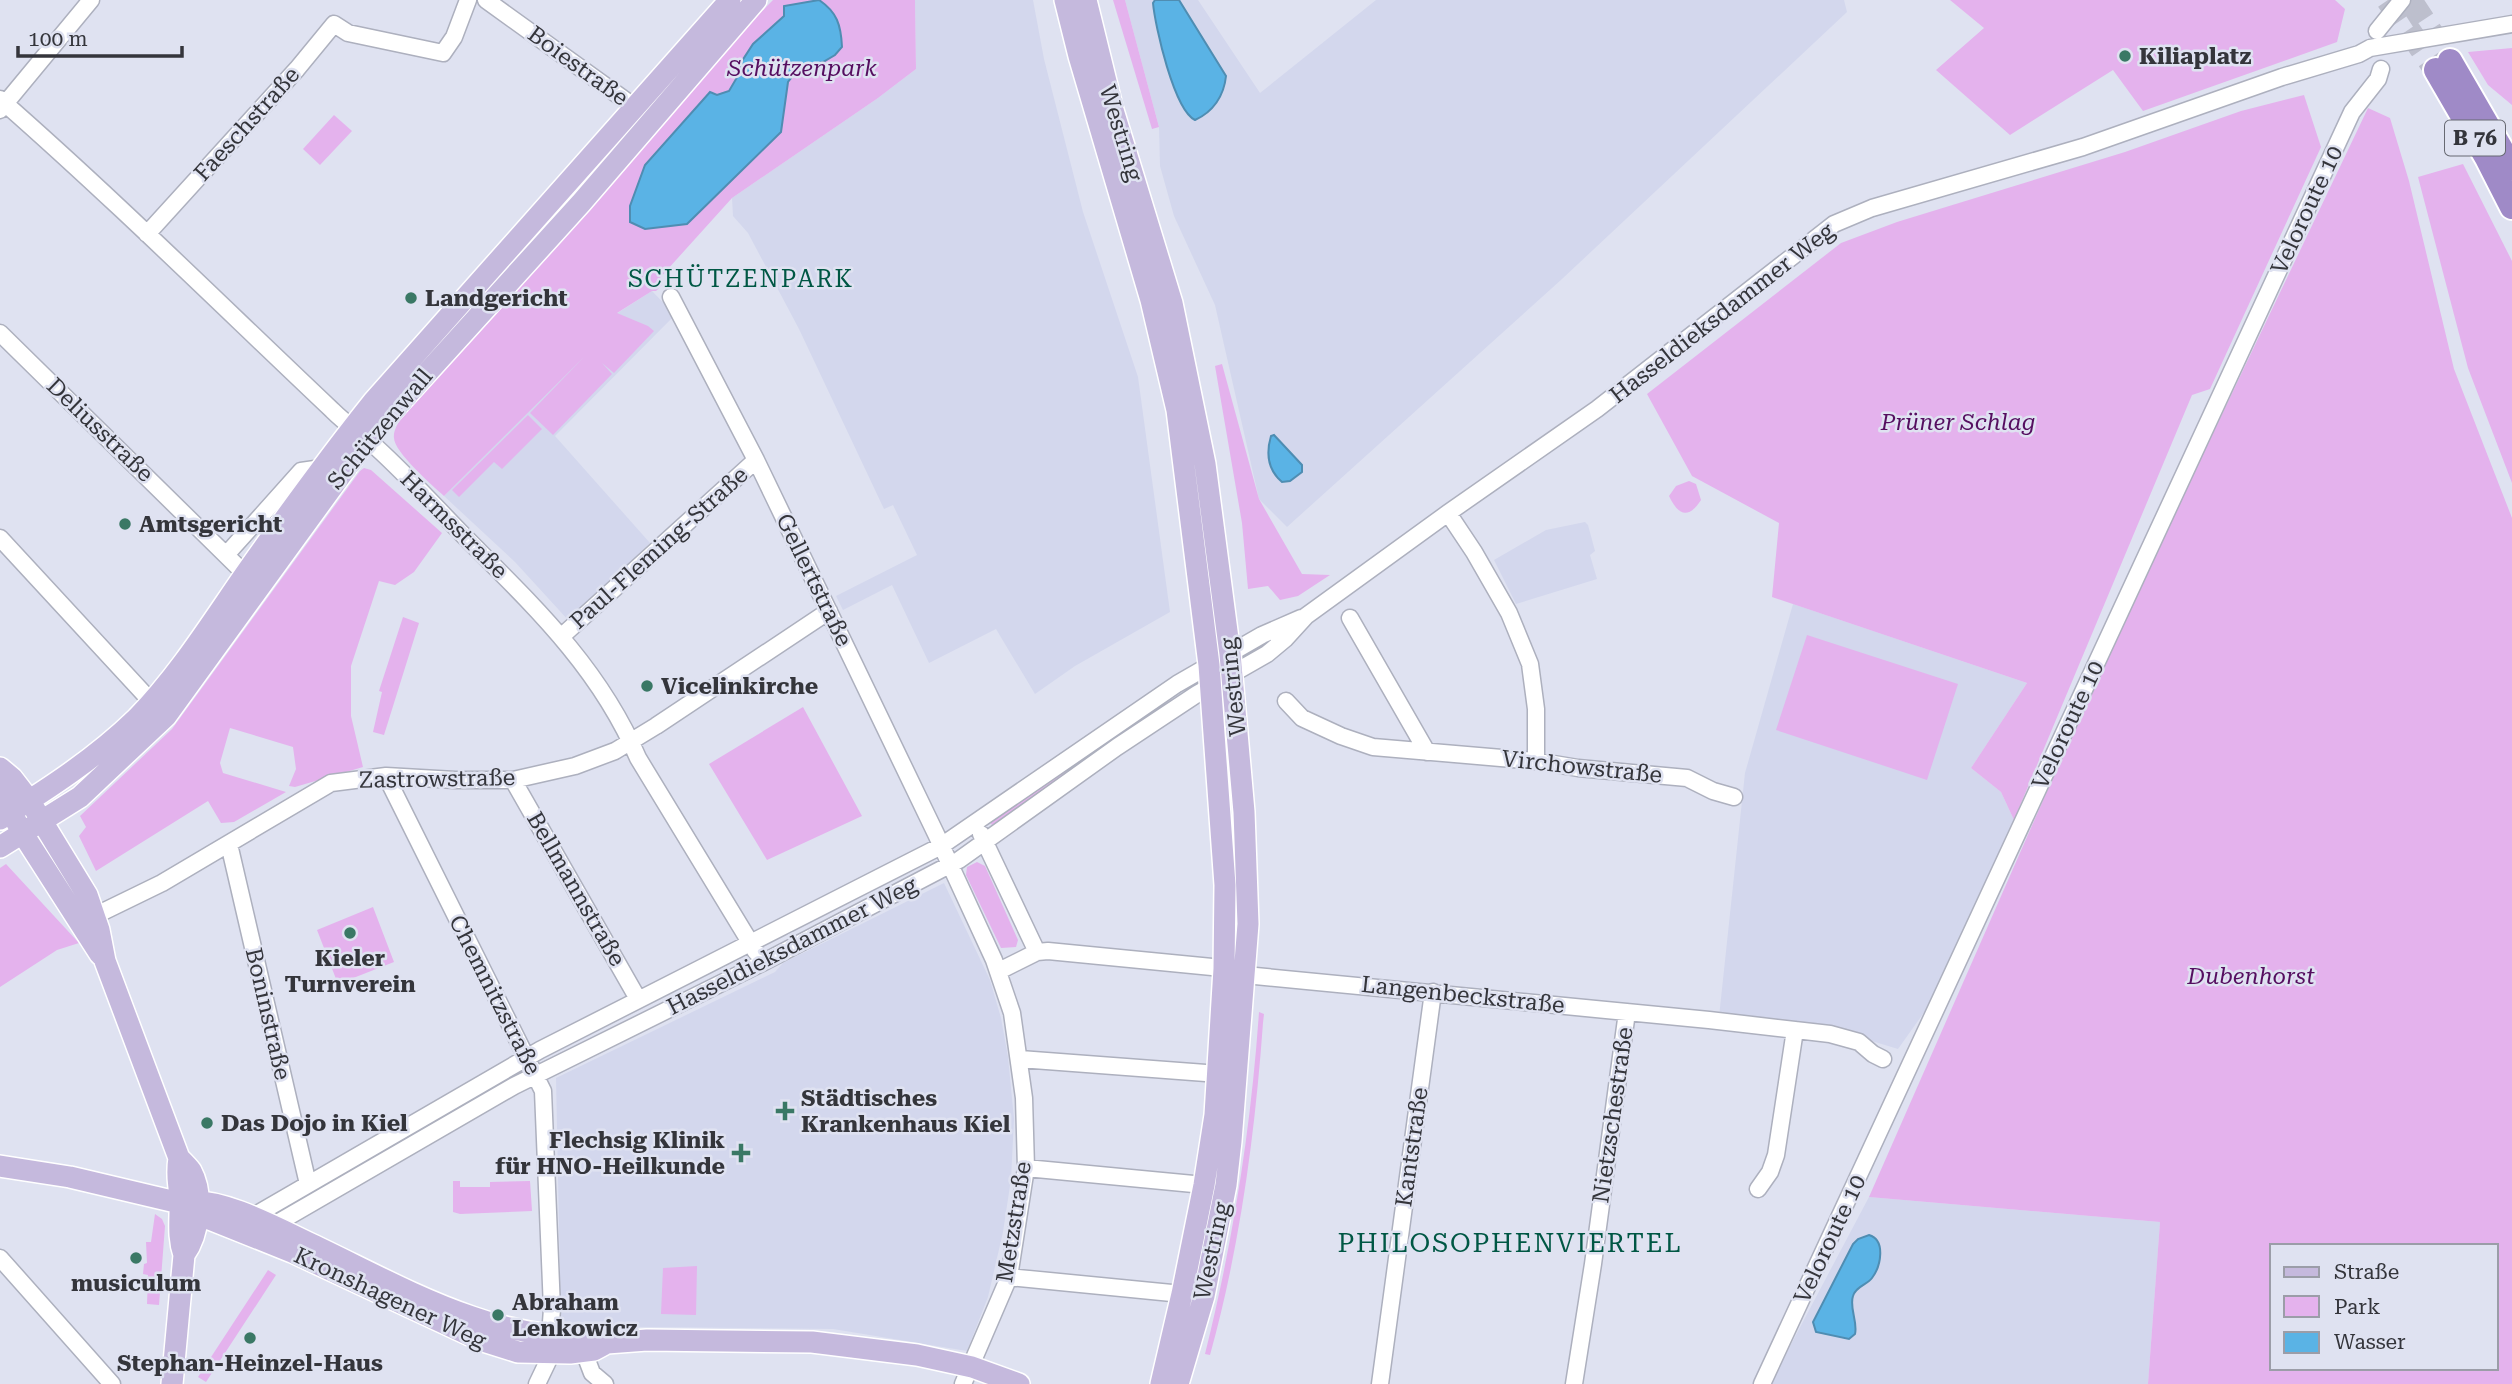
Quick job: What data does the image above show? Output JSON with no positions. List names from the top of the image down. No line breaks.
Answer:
{"streets":{"highway":["B 76"],"main road":["Westring","Schützenwall","Kronshagener Weg"],"street":["Boiestraße","Faeschstraße","Veloroute 10","Hasseldieksdammer Weg","Deliusstraße","Harmsstraße","Paul-Fleming-Straße","Gellertstraße","Virchowstraße","Zastrowstraße","Bellmannstraße","Chemnitzstraße","Langenbeckstraße","Boninstraße","Nietzschestraße","Kantstraße","Metzstraße"]},"crossings":[["Boiestraße","Schützenwall"],["Faeschstraße","Harmsstraße"],["Westring","Hasseldieksdammer Weg"],["Westring","Langenbeckstraße"],["Hasseldieksdammer Weg","Harmsstraße"],["Hasseldieksdammer Weg","Gellertstraße"],["Hasseldieksdammer Weg","Bellmannstraße"],["Hasseldieksdammer Weg","Chemnitzstraße"],["Hasseldieksdammer Weg","Boninstraße"],["Hasseldieksdammer Weg","Metzstraße"],["Hasseldieksdammer Weg","Kronshagener Weg"],["Schützenwall","Deliusstraße"],["Schützenwall","Harmsstraße"],["Harmsstraße","Paul-Fleming-Straße"],["Harmsstraße","Zastrowstraße"],["Paul-Fleming-Straße","Gellertstraße"],["Gellertstraße","Zastrowstraße"],["Gellertstraße","Metzstraße"],["Zastrowstraße","Bellmannstraße"],["Zastrowstraße","Chemnitzstraße"],["Zastrowstraße","Boninstraße"],["Chemnitzstraße","Kronshagener Weg"],["Langenbeckstraße","Nietzschestraße"],["Langenbeckstraße","Kantstraße"],["Metzstraße","Kronshagener Weg"]],"districts":["SCHÜTZENPARK","PHILOSOPHENVIERTEL"],"parks":["Schützenpark","Prüner Schlag","Dubenhorst"],"places":{"other":["Kiliaplatz","Landgericht","Amtsgericht","Vicelinkirche","Kieler Turnverein","Das Dojo in Kiel","musiculum","Abraham Lenkowicz","Stephan-Heinzel-Haus"],"health":["Städtisches Krankenhaus Kiel","Flechsig Klinik für HNO-Heilkunde"]},"legend":["Straße","Park","Wasser"],"scale_bar":"100 m"}
